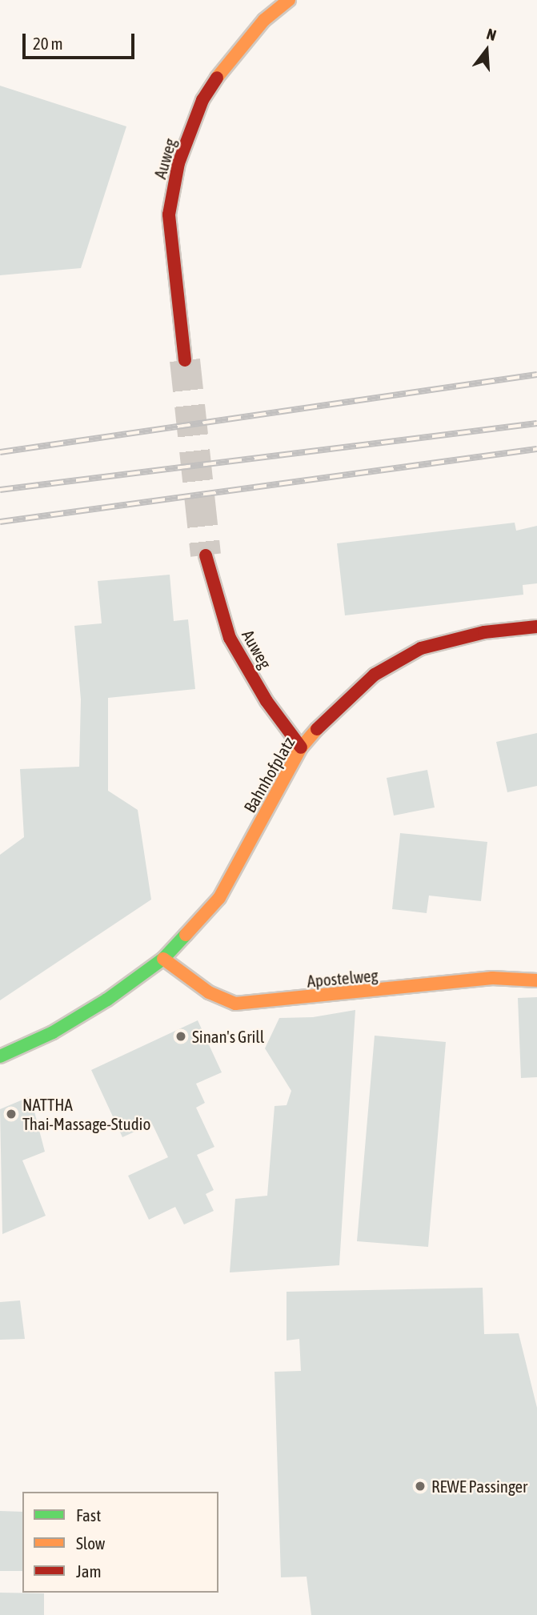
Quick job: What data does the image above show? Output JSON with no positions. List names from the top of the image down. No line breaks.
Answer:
{"streets":{"street":["Auweg","Bahnhofplatz","Apostelweg"]},"crossings":[["Auweg","Bahnhofplatz"],["Bahnhofplatz","Apostelweg"]],"places":["Sinan's Grill","NATTHA Thai-Massage-Studio","REWE Passinger"],"legend":["Fast","Slow","Jam"],"scale_bar":"20 m","north":"top"}
